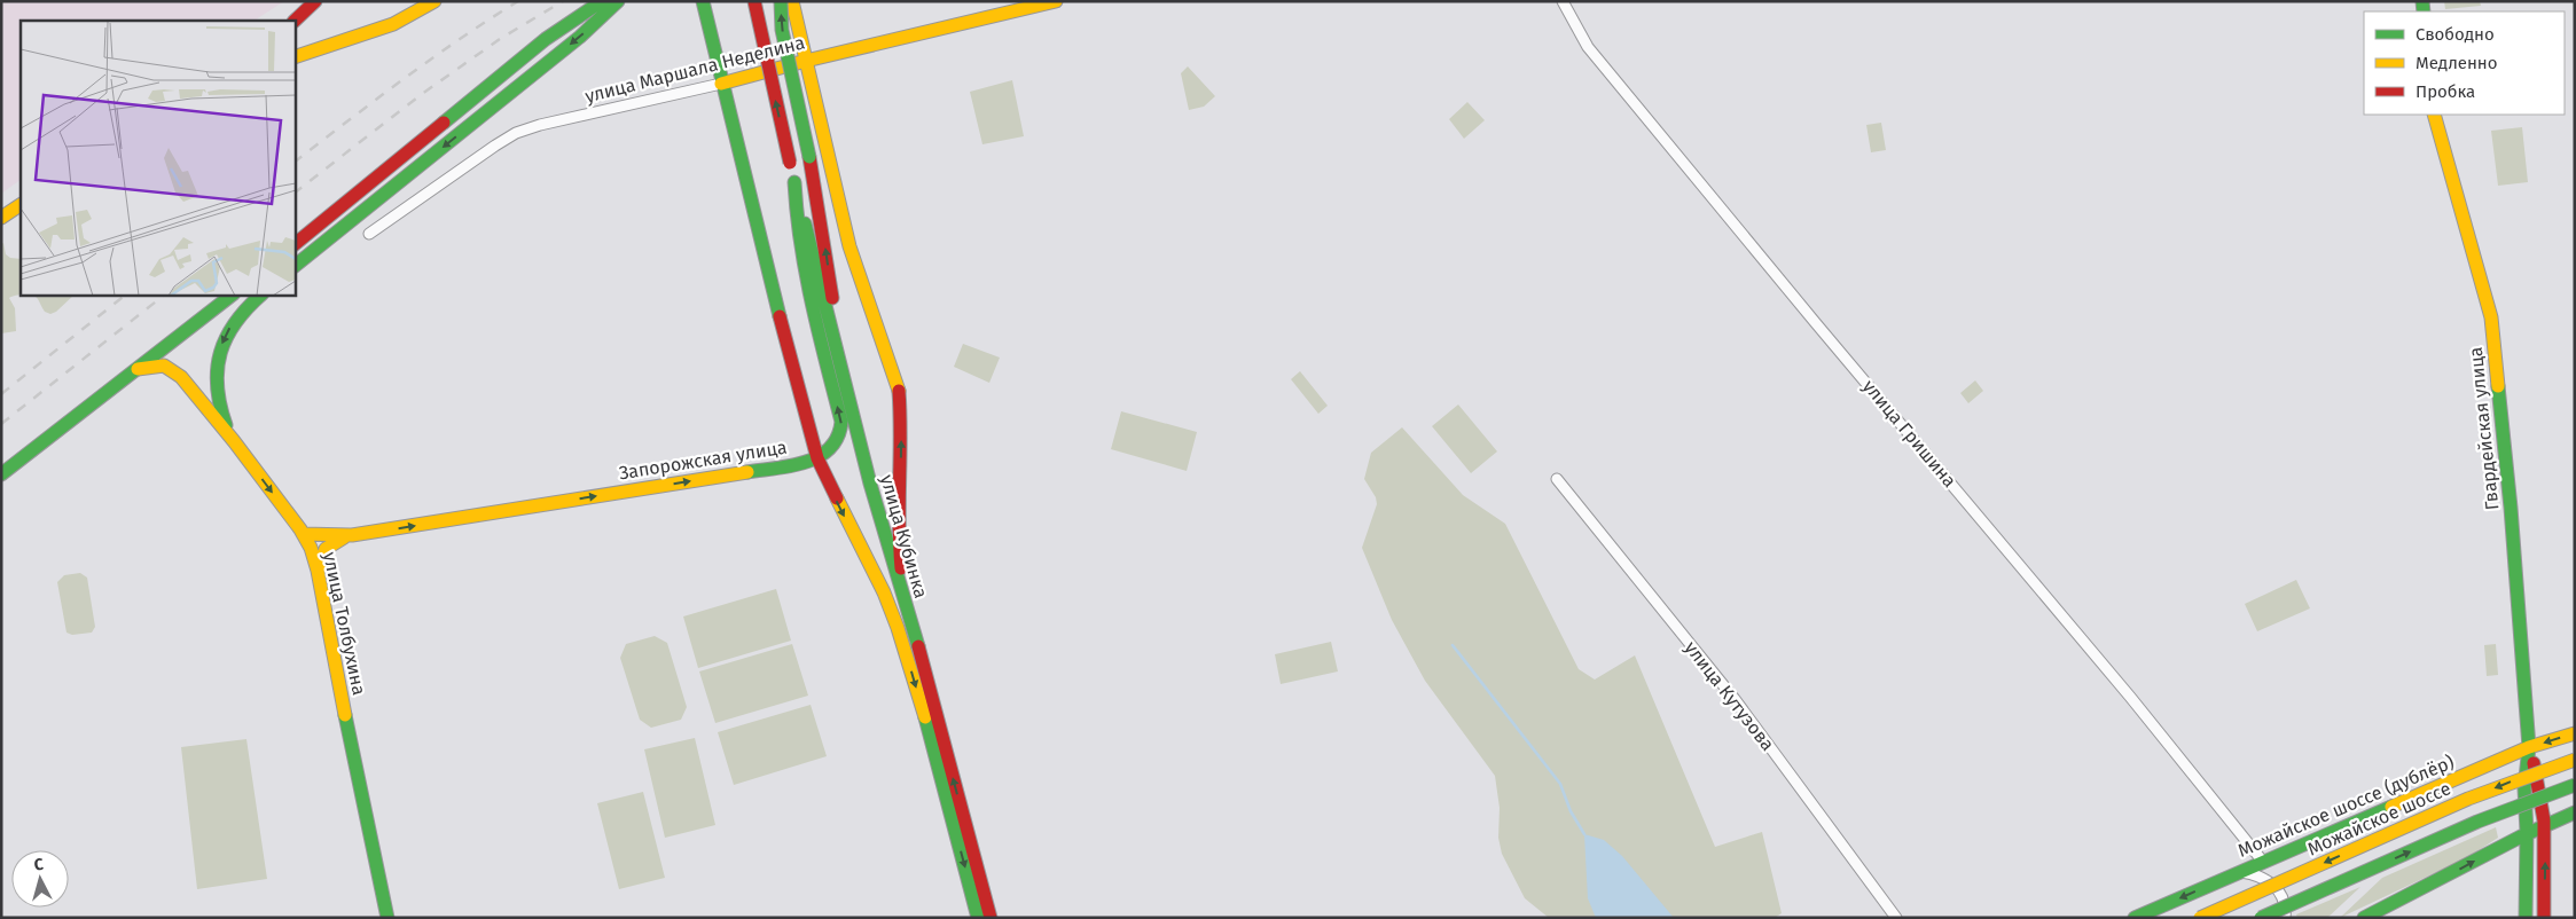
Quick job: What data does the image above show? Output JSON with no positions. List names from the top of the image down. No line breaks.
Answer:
{"streets":{"street":["улица Маршала Неделина","Гвардейская улица","улица Гришина","Запорожская улица","улица Кубинка","улица Толбухина","улица Кутузова","Можайское шоссе (дублёр)","Можайское шоссе"]},"crossings":[["Гвардейская улица","Можайское шоссе (дублёр)"],["улица Гришина","Можайское шоссе (дублёр)"],["Запорожская улица","улица Кубинка"],["Запорожская улица","улица Толбухина"]],"legend":["Свободно","Медленно","Пробка"],"north":"top"}
